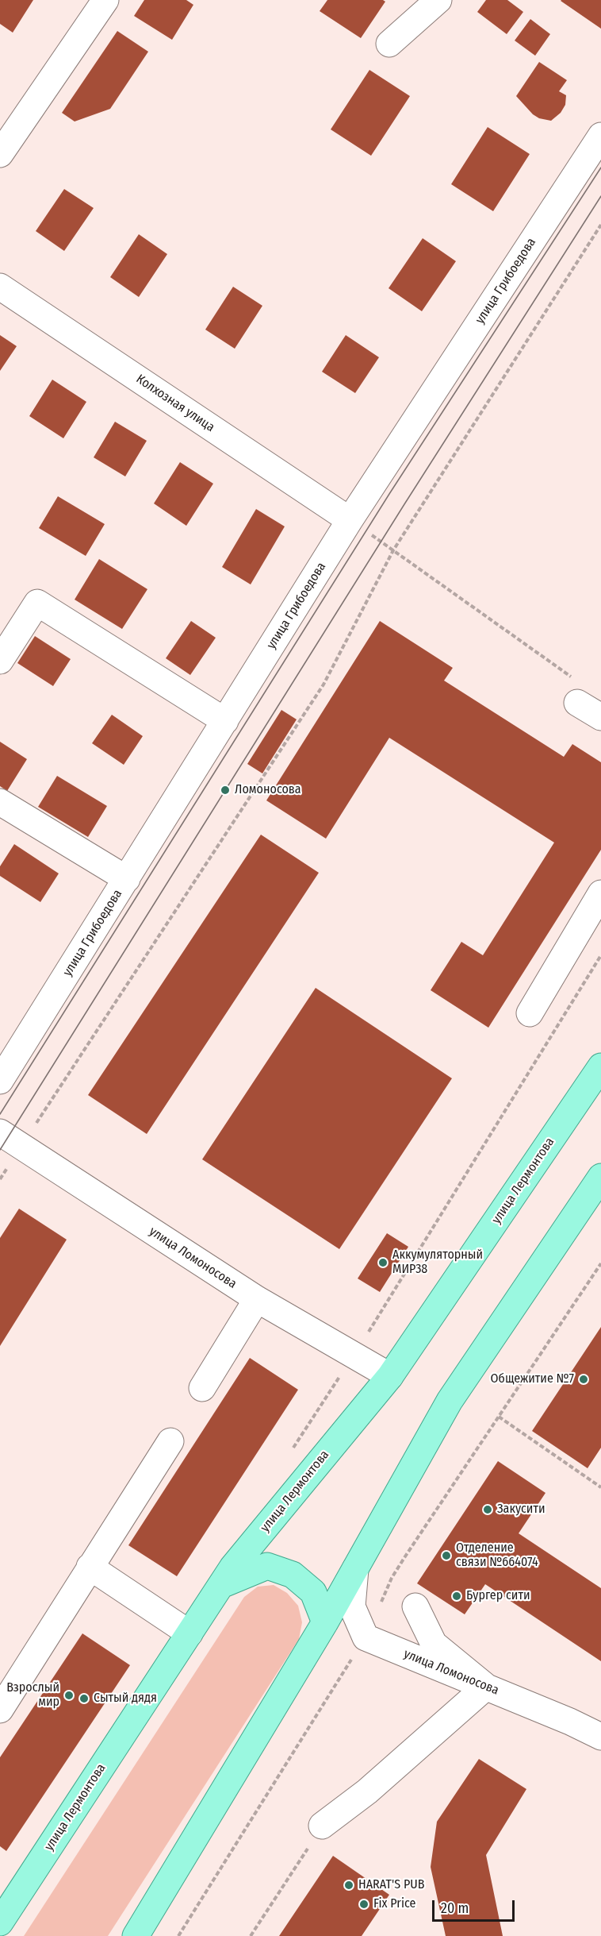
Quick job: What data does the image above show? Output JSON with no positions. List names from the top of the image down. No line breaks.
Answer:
{"streets":{"main road":["улица Лермонтова"],"street":["улица Грибоедова","Колхозная улица","улица Ломоносова"]},"crossings":[["улица Грибоедова","Колхозная улица"],["улица Лермонтова","улица Ломоносова"]],"places":["Ломоносова","Аккумуляторный МИР38","Общежитие №7","Закусити","Отделение связи №664074","Бургер сити","Взрослый мир","Сытый дядя","HARAT'S PUB","Fix Price"],"scale_bar":"20 m"}
